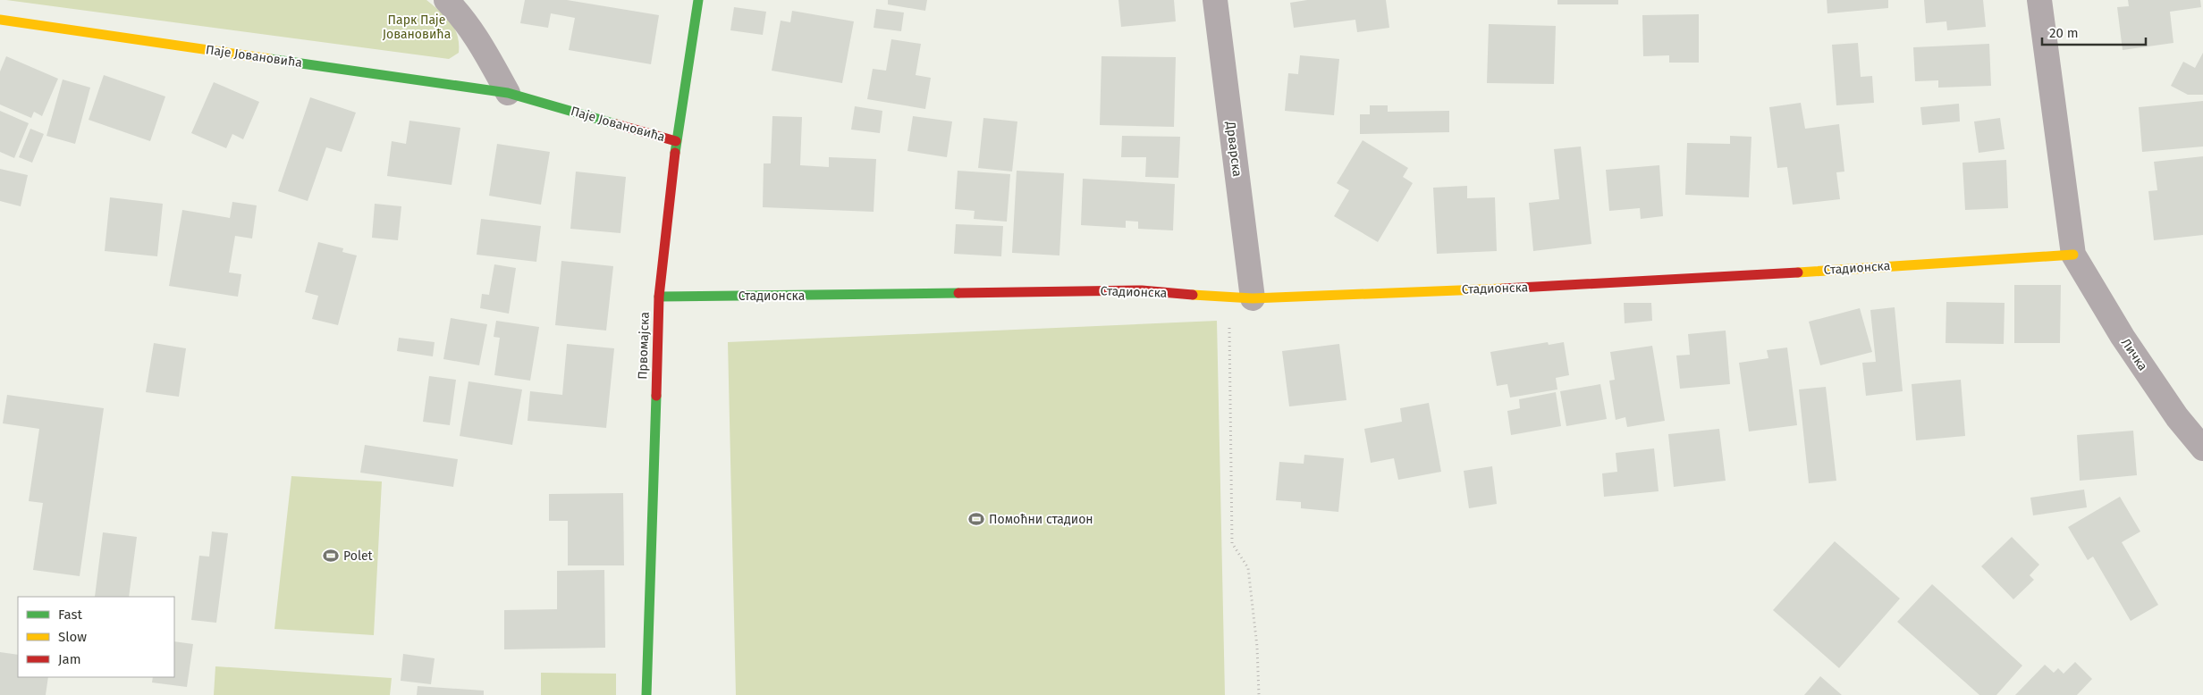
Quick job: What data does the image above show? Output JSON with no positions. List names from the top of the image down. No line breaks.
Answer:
{"streets":{"street":["Паје Јовановића","Дрварска","Стадионска","Првомајска","Личка"]},"crossings":[["Паје Јовановића","Првомајска"],["Дрварска","Стадионска"],["Стадионска","Првомајска"],["Стадионска","Личка"]],"parks":["Парк Паје Јовановића"],"places":{"sports":["Помоћни стадион","Polet"]},"legend":["Fast","Slow","Jam"],"scale_bar":"20 m"}
